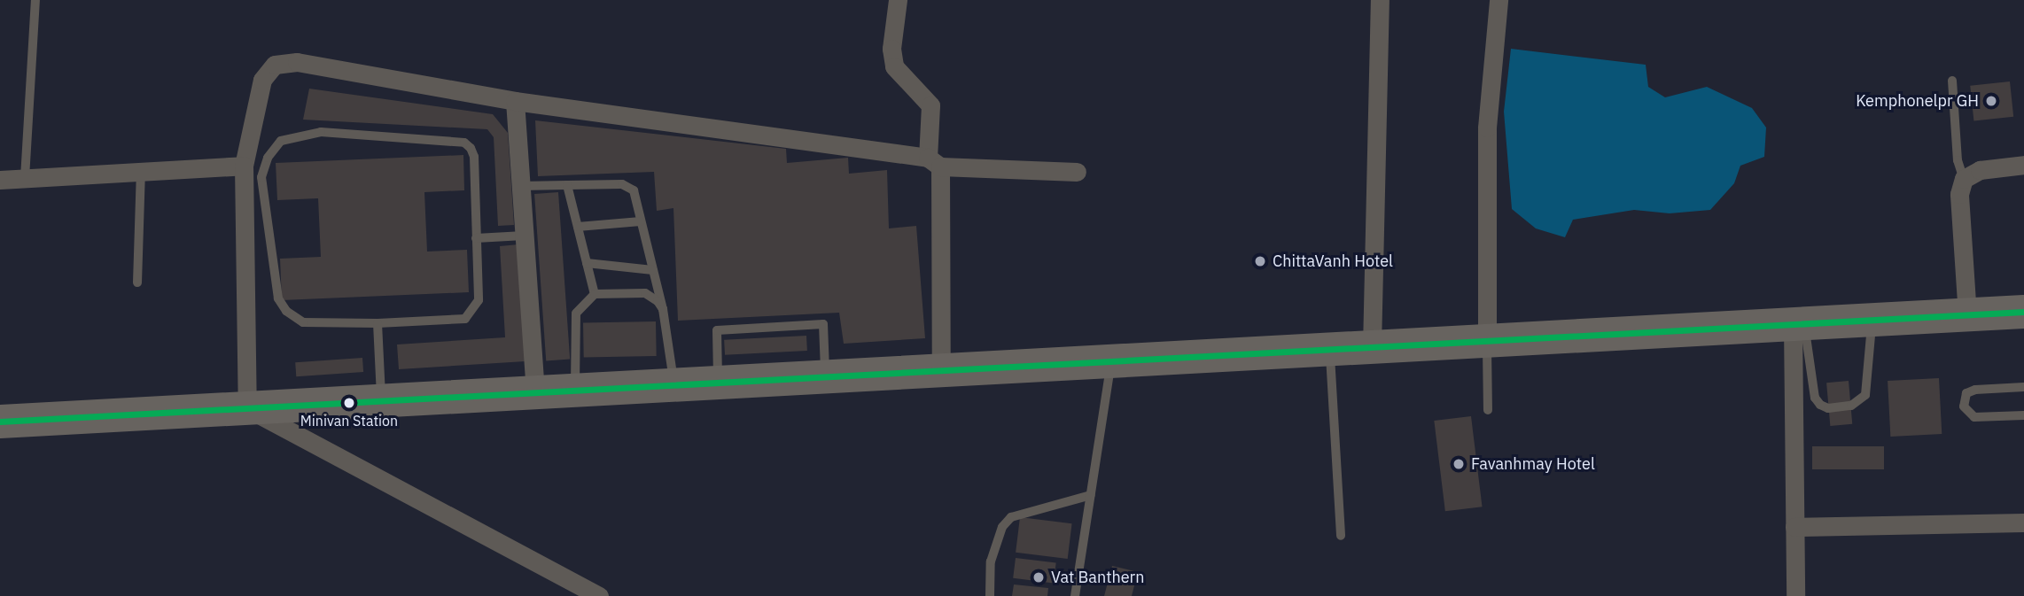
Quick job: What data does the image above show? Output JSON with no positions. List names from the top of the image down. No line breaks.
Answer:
{"places":["Kemphonelpr GH","ChittaVanh Hotel","Minivan Station","Favanhmay Hotel","Vat Banthern"]}
